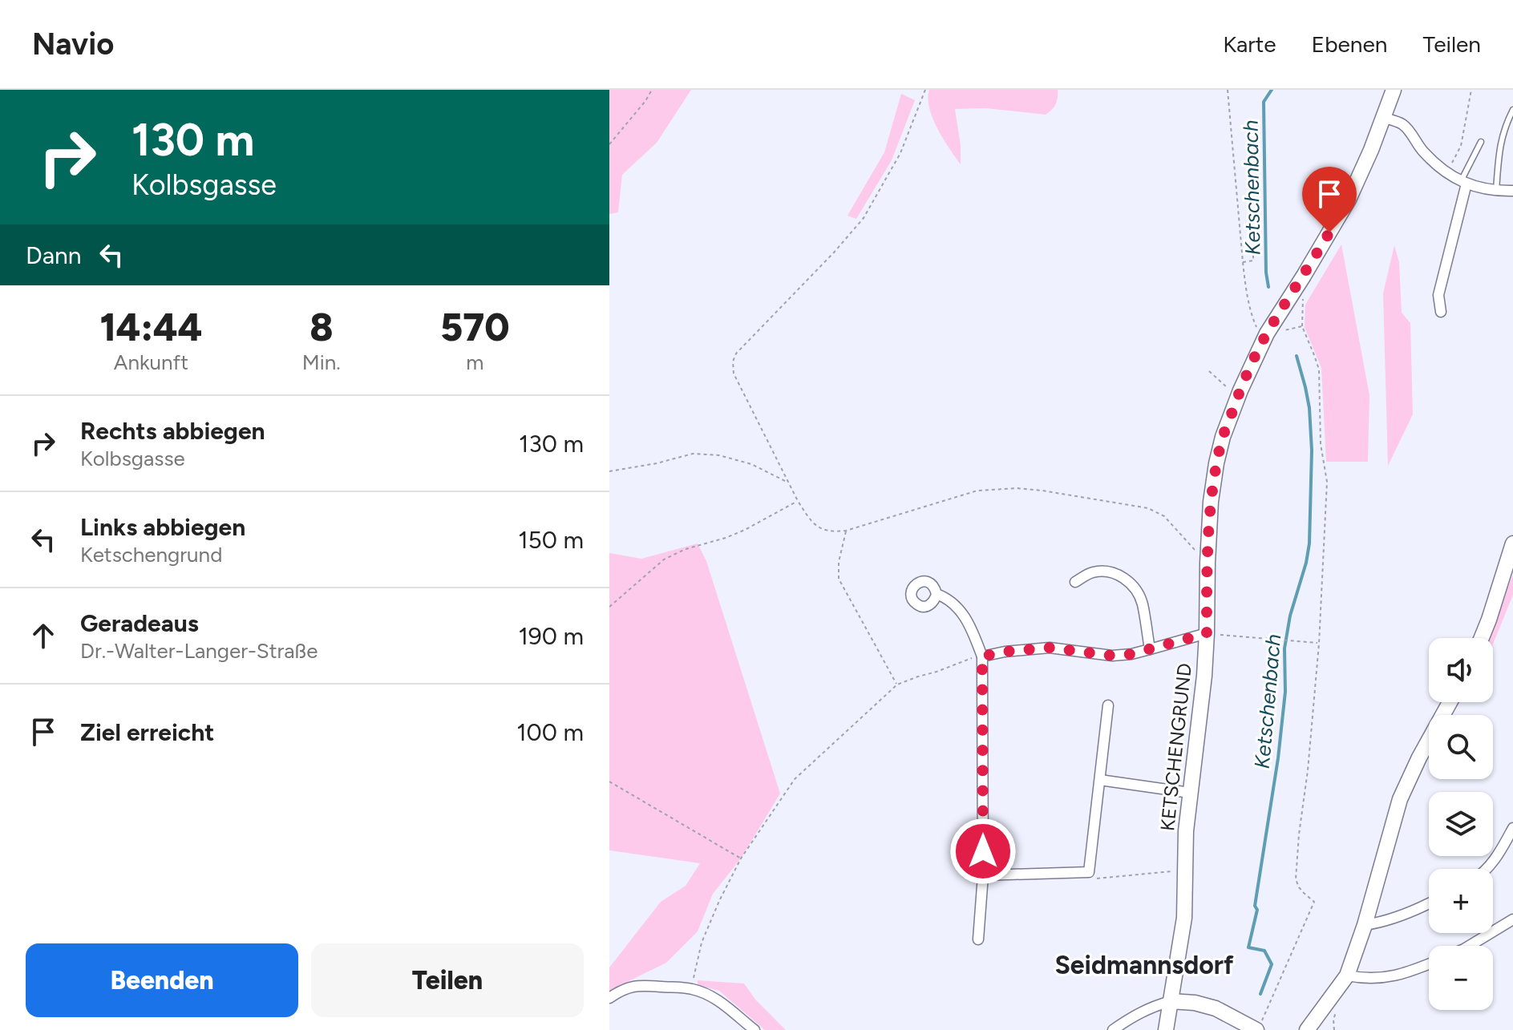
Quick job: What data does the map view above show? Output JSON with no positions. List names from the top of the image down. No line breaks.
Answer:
{"streets":{"street":["KETSCHENGRUND"]},"districts":["Seidmannsdorf"],"water":["Ketschenbach"],"page":{"header":"Navio","nav":["Karte","Ebenen","Teilen"],"turn":["130 m","Kolbsgasse"],"then":"Dann","eta":["14:44","Ankunft","8","Min.","570","m"],"list":[{"name":"Rechts abbiegen","note":"Kolbsgasse","value":"130 m"},{"name":"Links abbiegen","note":"Ketschengrund","value":"150 m"},{"name":"Geradeaus","note":"Dr.-Walter-Langer-Straße","value":"190 m"},{"name":"Ziel erreicht","value":"100 m"}],"map_buttons":["+","−"],"buttons":["Beenden","Teilen"]}}
